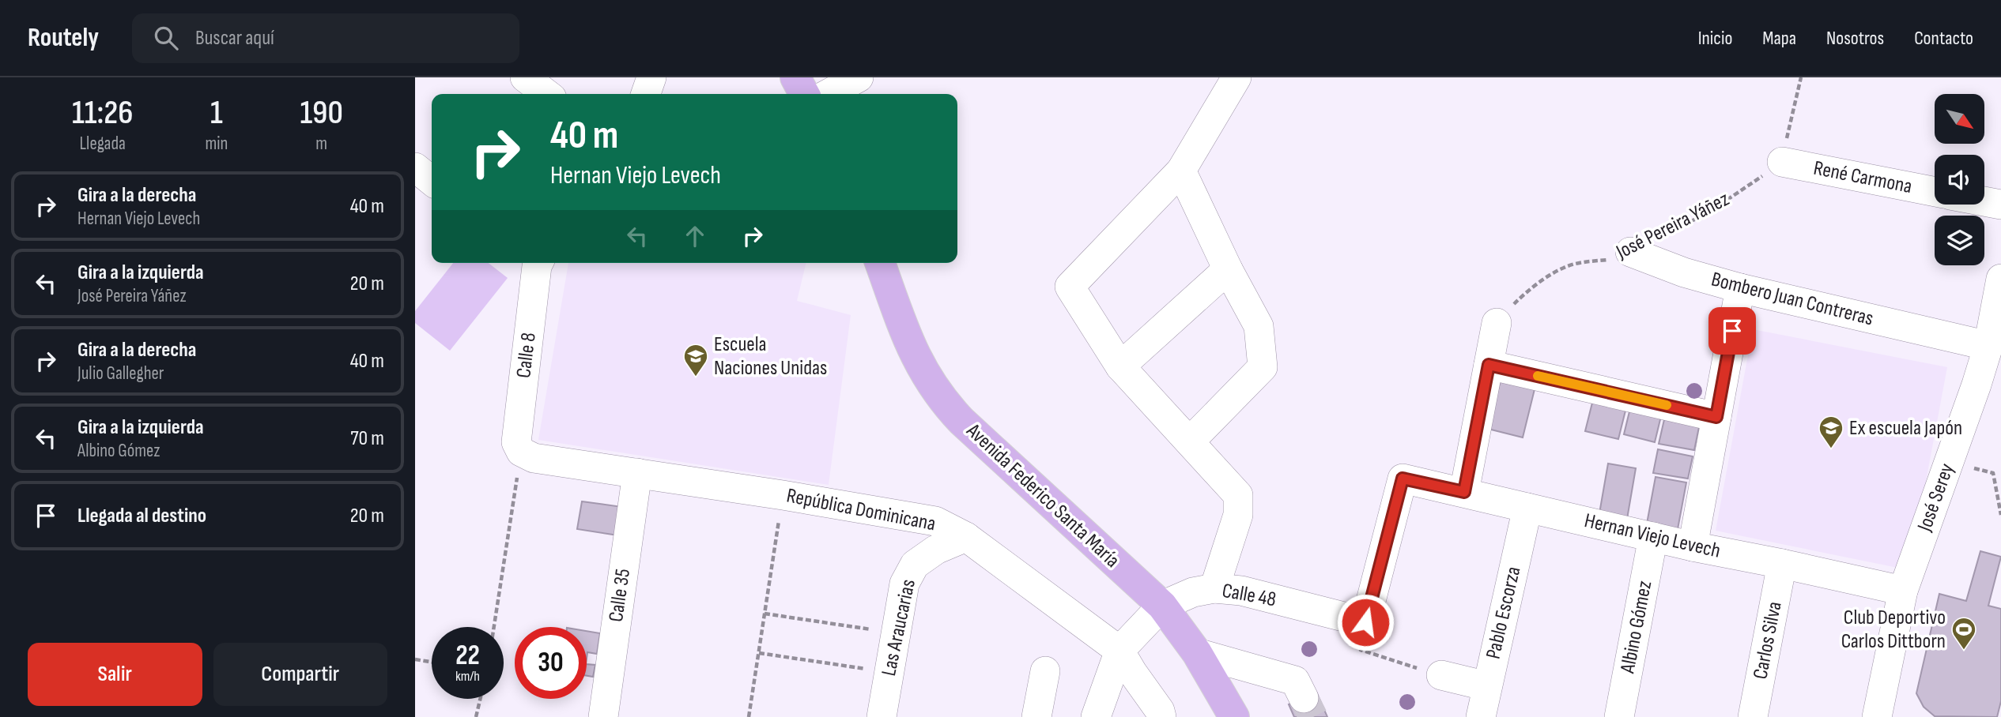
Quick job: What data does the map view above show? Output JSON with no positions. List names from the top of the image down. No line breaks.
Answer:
{"streets":{"main road":["Avenida Federico Santa María"],"street":["René Carmona","Bombero Juan Contreras","Calle 8","José Serey","República Dominicana","Hernan Viejo Levech","Calle 35","Calle 48","Pablo Escorza","Albino Gómez","Las Araucarias","Carlos Silva"],"path":["José Pereira Yáñez"]},"crossings":[["René Carmona","José Pereira Yáñez"],["José Pereira Yáñez","Bombero Juan Contreras"],["Bombero Juan Contreras","José Serey"],["Calle 8","República Dominicana"],["Avenida Federico Santa María","Calle 48"],["José Serey","Hernan Viejo Levech"],["República Dominicana","Calle 35"],["República Dominicana","Calle 48"],["República Dominicana","Las Araucarias"],["Hernan Viejo Levech","Calle 48"],["Hernan Viejo Levech","Pablo Escorza"],["Hernan Viejo Levech","Albino Gómez"],["Hernan Viejo Levech","Carlos Silva"]],"places":{"school or university":["Escuela Naciones Unidas","Ex escuela Japón"],"sports":["Club Deportivo Carlos Dittborn"]},"north":"bottom right","page":{"header":"Routely","search":"Buscar aquí","nav":["Inicio","Mapa","Nosotros","Contacto"],"eta":["11:26","Llegada","1","min","190","m"],"turn":["40 m","Hernan Viejo Levech"],"list":[{"name":"Gira a la derecha","note":"Hernan Viejo Levech","value":"40 m"},{"name":"Gira a la izquierda","note":"José Pereira Yáñez","value":"20 m"},{"name":"Gira a la derecha","note":"Julio Gallegher","value":"40 m"},{"name":"Gira a la izquierda","note":"Albino Gómez","value":"70 m"},{"name":"Llegada al destino","value":"20 m"}],"speed":"22 km/h","limit":"30","buttons":["Salir","Compartir"]}}
